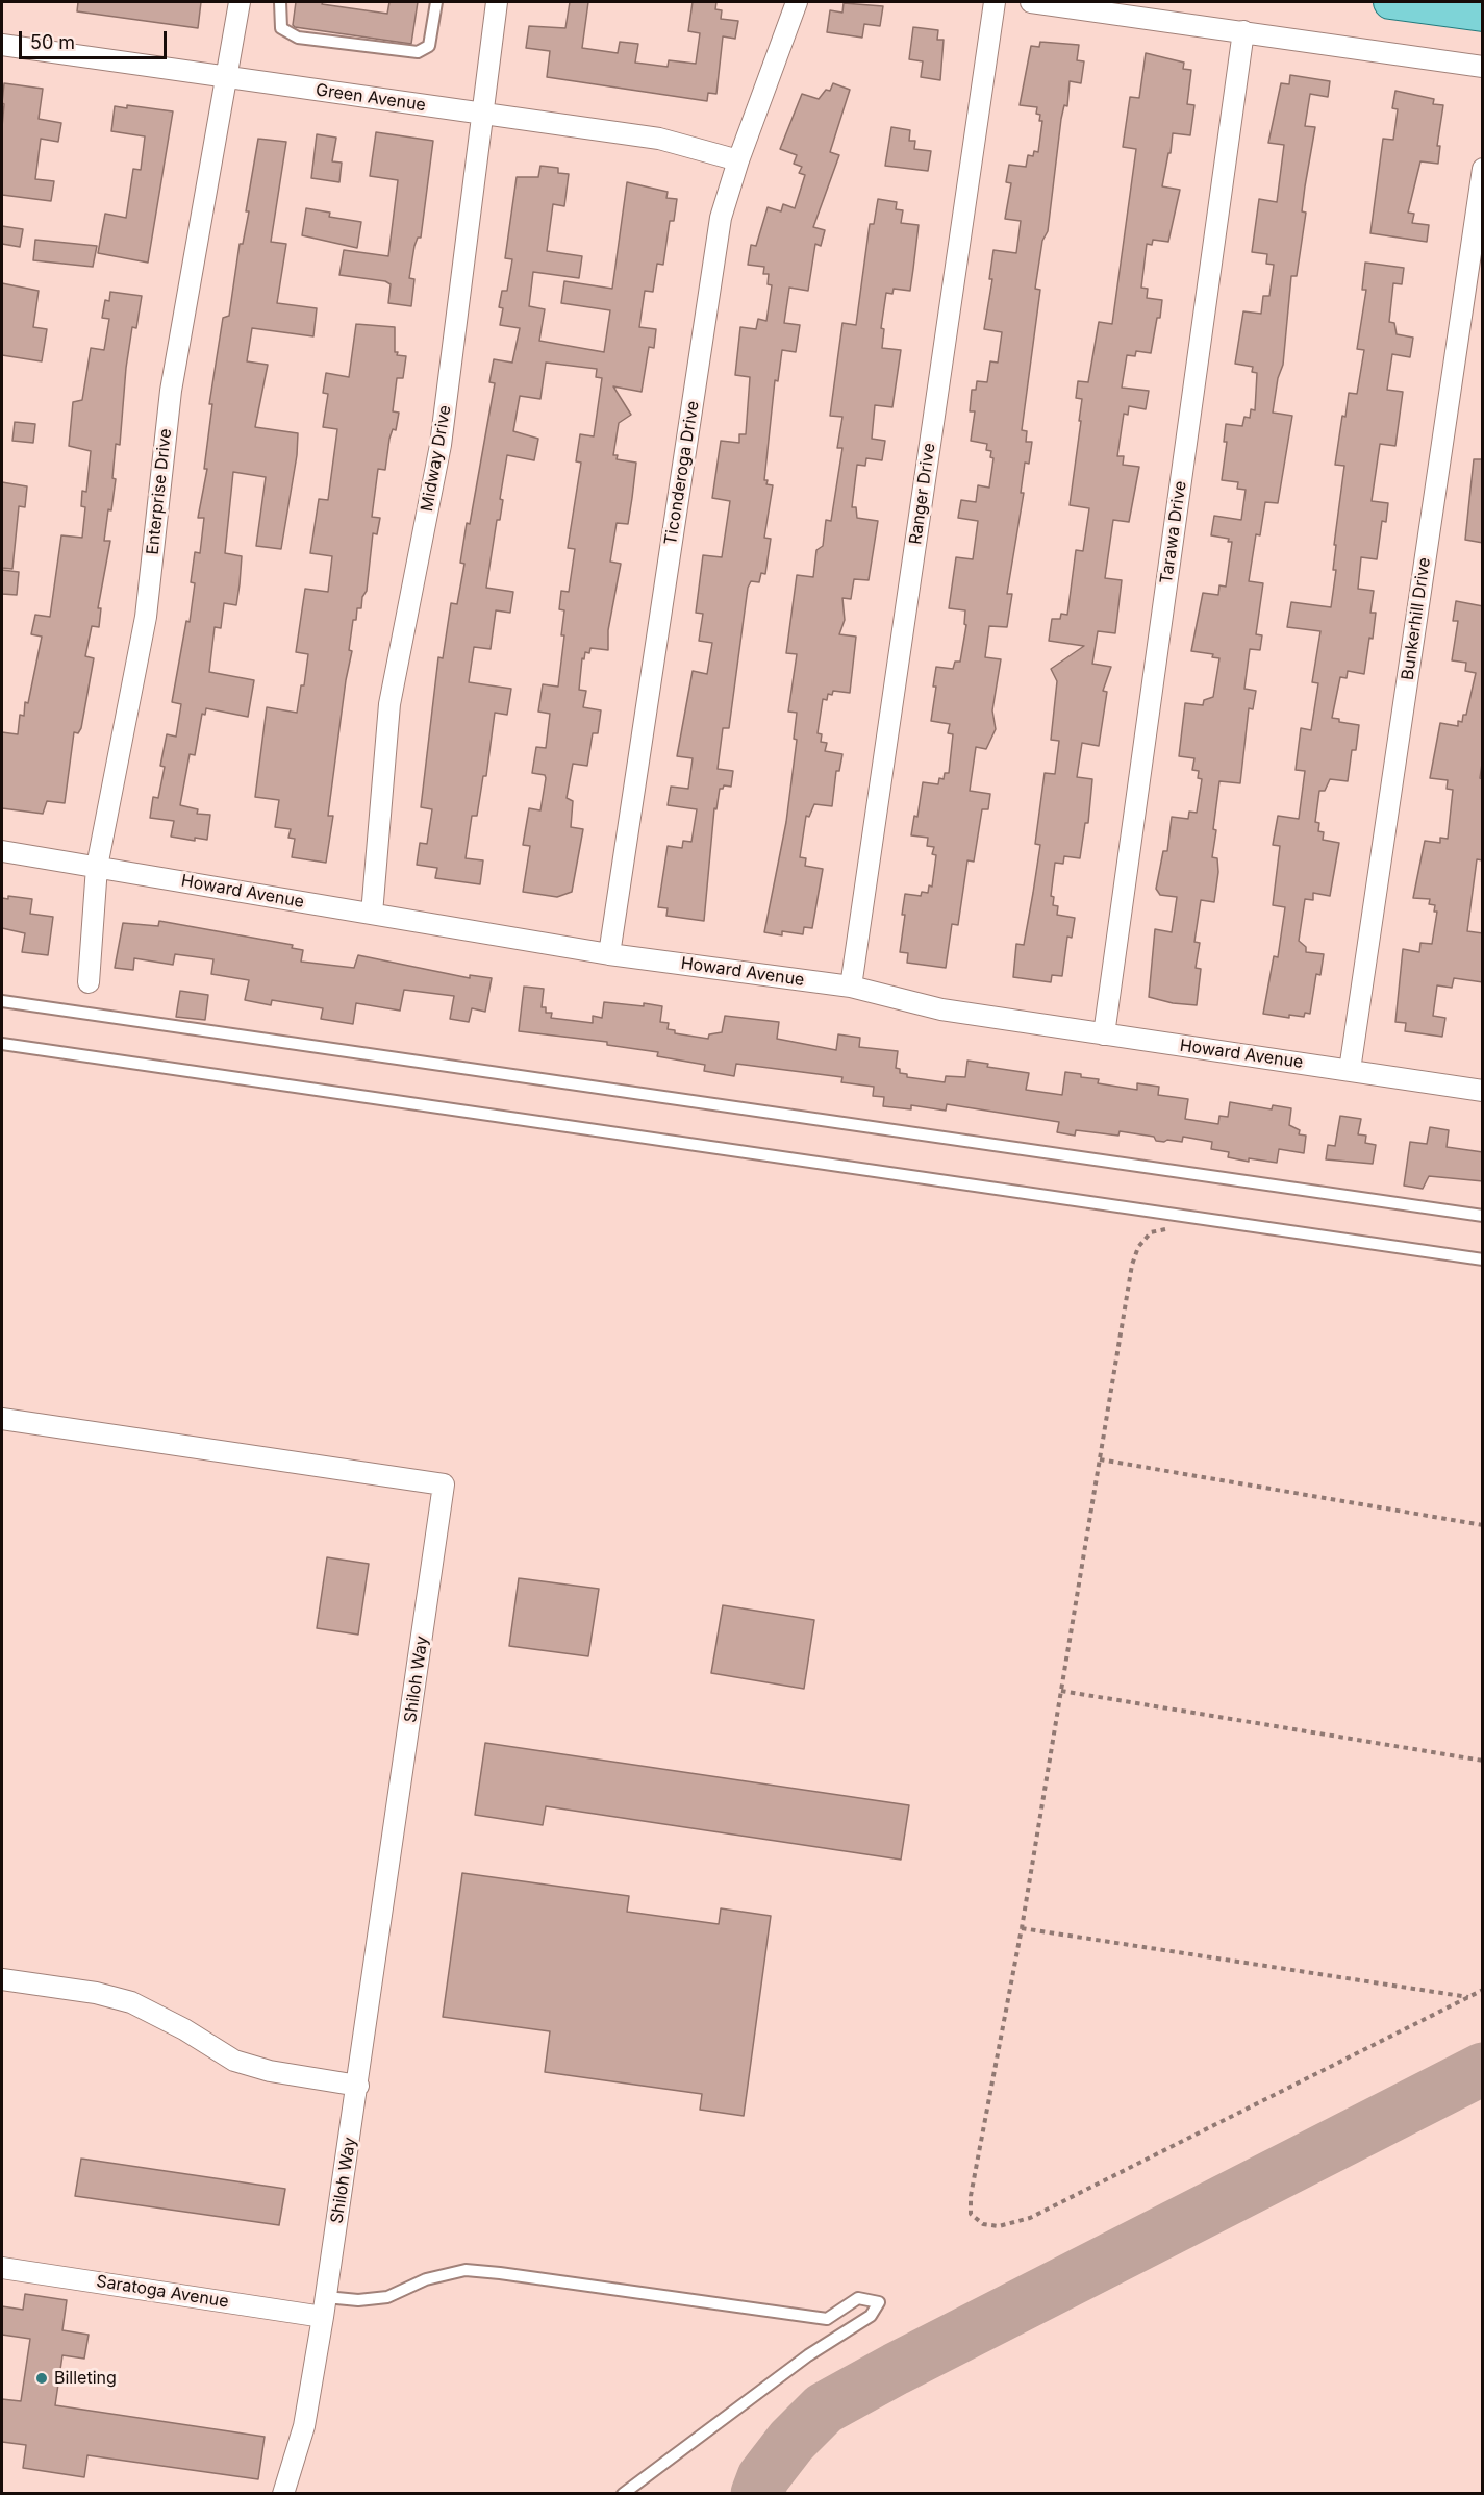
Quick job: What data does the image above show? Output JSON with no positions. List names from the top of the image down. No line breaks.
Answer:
{"streets":{"street":["Green Avenue","Midway Drive","Ticonderoga Drive","Enterprise Drive","Ranger Drive","Tarawa Drive","Bunkerhill Drive","Howard Avenue","Shiloh Way","Saratoga Avenue"]},"crossings":[["Green Avenue","Midway Drive"],["Green Avenue","Ticonderoga Drive"],["Green Avenue","Enterprise Drive"],["Midway Drive","Howard Avenue"],["Ticonderoga Drive","Howard Avenue"],["Enterprise Drive","Howard Avenue"],["Ranger Drive","Howard Avenue"],["Tarawa Drive","Howard Avenue"],["Bunkerhill Drive","Howard Avenue"],["Shiloh Way","Saratoga Avenue"]],"places":["Billeting"],"scale_bar":"50 m"}
